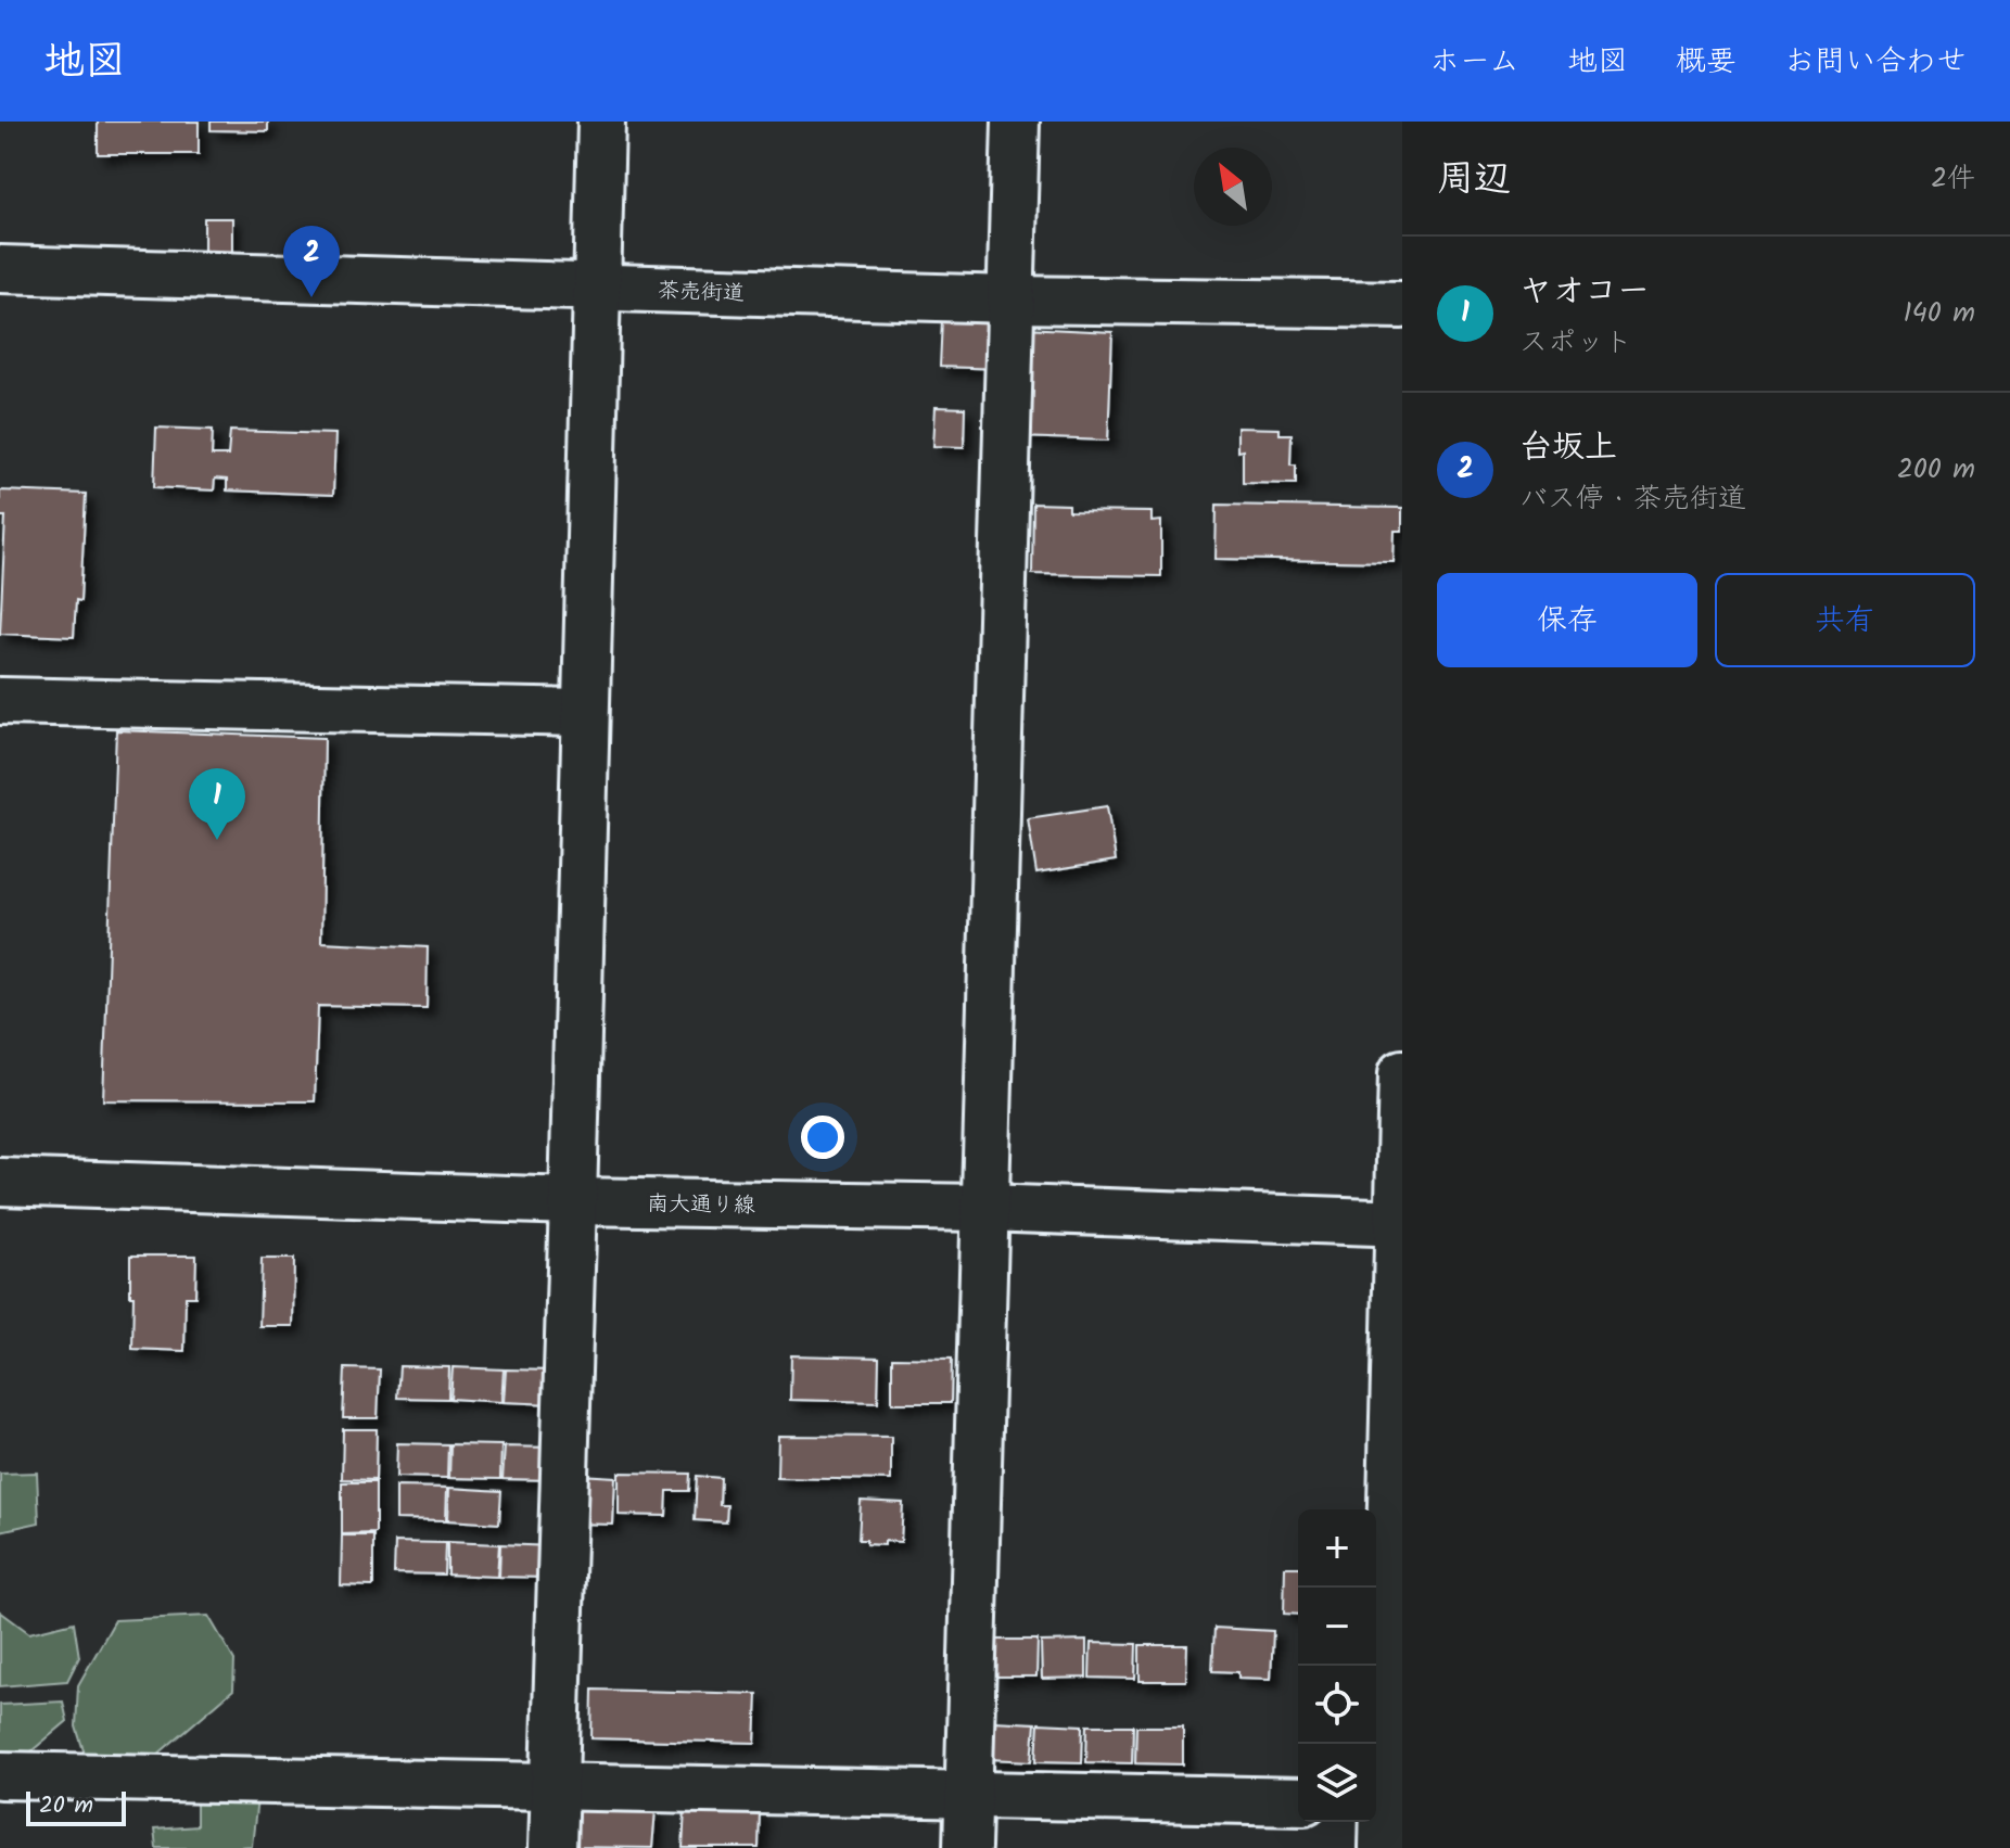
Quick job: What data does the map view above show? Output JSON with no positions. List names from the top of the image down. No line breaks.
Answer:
{"streets":{"street":["茶売街道","南大通り線"]},"scale_bar":"20 m","north":"top left","page":{"header":"地図","nav":["ホーム","地図","概要","お問い合わせ"],"heading":["周辺","2件"],"pins":["2","1"],"list":[{"mark":"1","name":"ヤオコー","note":"スポット","value":"140 m"},{"mark":"2","name":"台坂上","note":"バス停 · 茶売街道","value":"200 m"}],"buttons":["保存","共有"],"map_buttons":["+","−"],"scale":"20 m"}}
